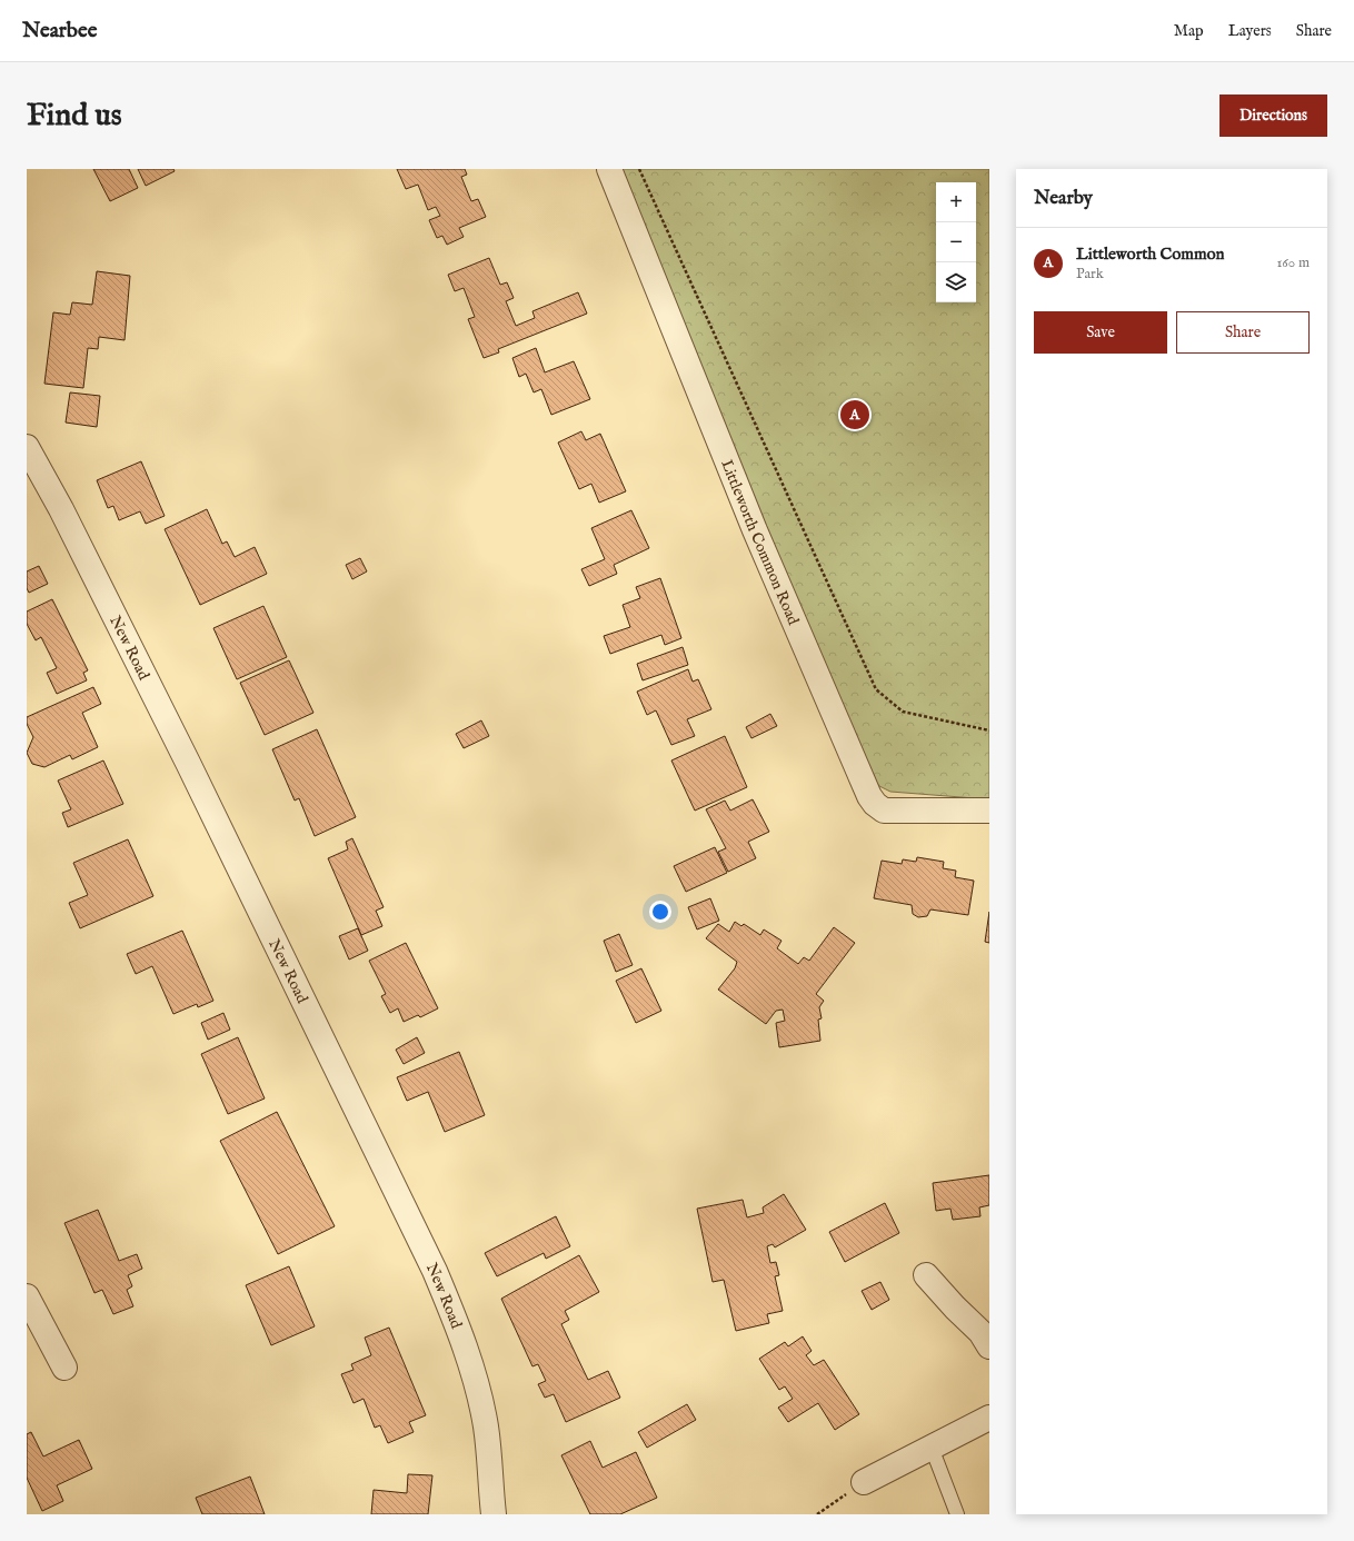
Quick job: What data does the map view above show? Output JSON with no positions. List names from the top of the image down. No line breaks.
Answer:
{"streets":{"street":["Littleworth Common Road","New Road"]},"page":{"header":"Nearbee","nav":["Map","Layers","Share"],"buttons":["Directions",["Save","Share"]],"title":"Find us","heading":"Nearby","map_buttons":["+","−"],"list":[{"mark":"A","name":"Littleworth Common","note":"Park","value":"160 m"}],"pins":"A"}}
